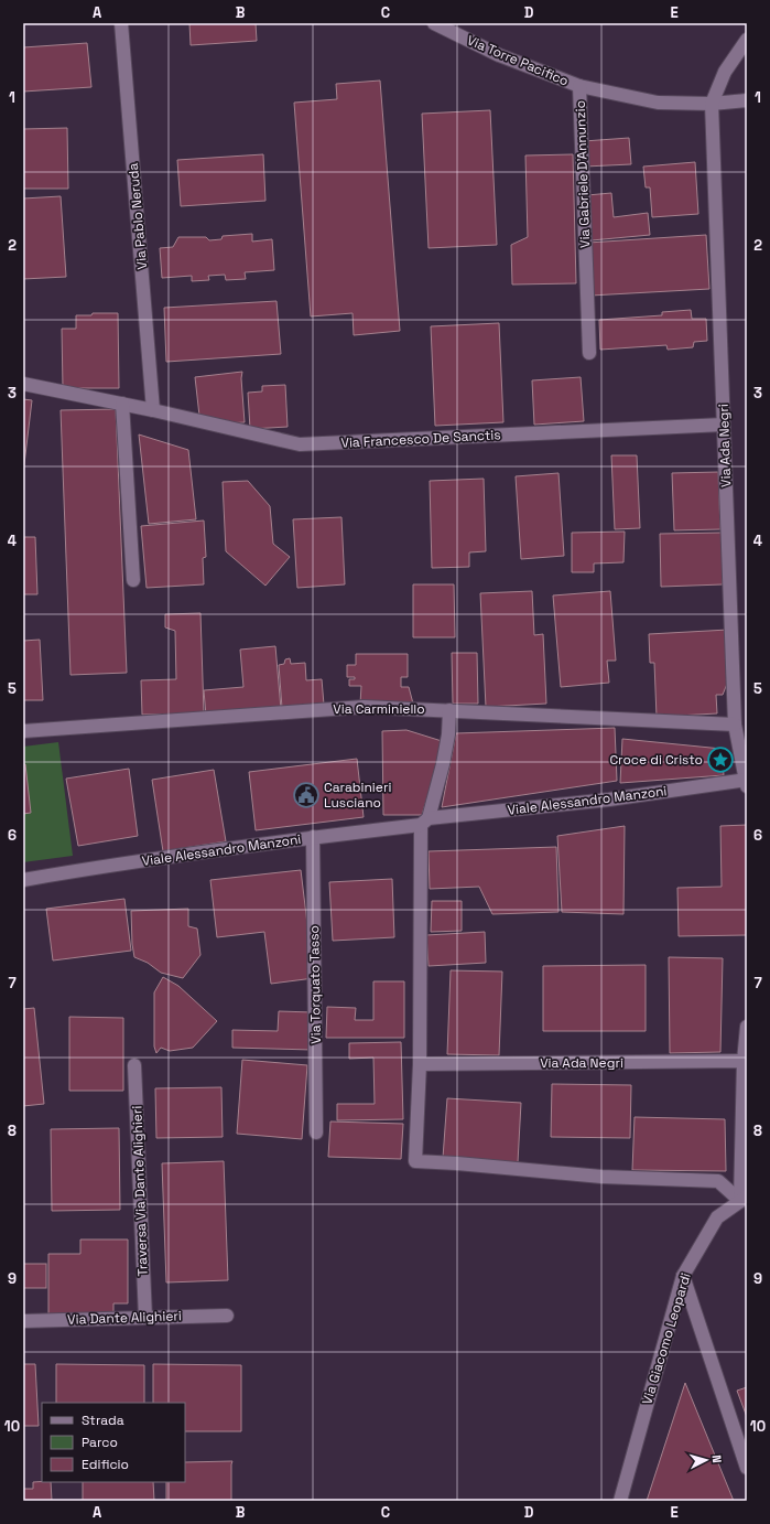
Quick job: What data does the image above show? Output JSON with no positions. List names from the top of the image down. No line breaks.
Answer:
{"streets":{"street":["Via Torre Pacifico","Via Gabriele D'Annunzio","Via Pablo Neruda","Via Francesco De Sanctis","Via Ada Negri","Via Carminiello","Viale Alessandro Manzoni","Via Torquato Tasso","Traversa Via Dante Alighieri","Via Dante Alighieri","Via Giacomo Leopardi"]},"crossings":[["Via Torre Pacifico","Via Gabriele D'Annunzio"],["Via Gabriele D'Annunzio","Via Ada Negri"],["Via Pablo Neruda","Via Francesco De Sanctis"],["Via Francesco De Sanctis","Via Ada Negri"],["Via Ada Negri","Via Carminiello"],["Via Ada Negri","Viale Alessandro Manzoni"],["Viale Alessandro Manzoni","Via Torquato Tasso"],["Traversa Via Dante Alighieri","Via Dante Alighieri"]],"places":{"place":["Croce di Cristo"],"public building":["Carabinieri Lusciano"]},"legend":["Strada","Parco","Edificio"],"north":"right","grid":{"columns":["A","B","C","D","E"],"rows":["1","2","3","4","5","6","7","8","9","10"]}}
